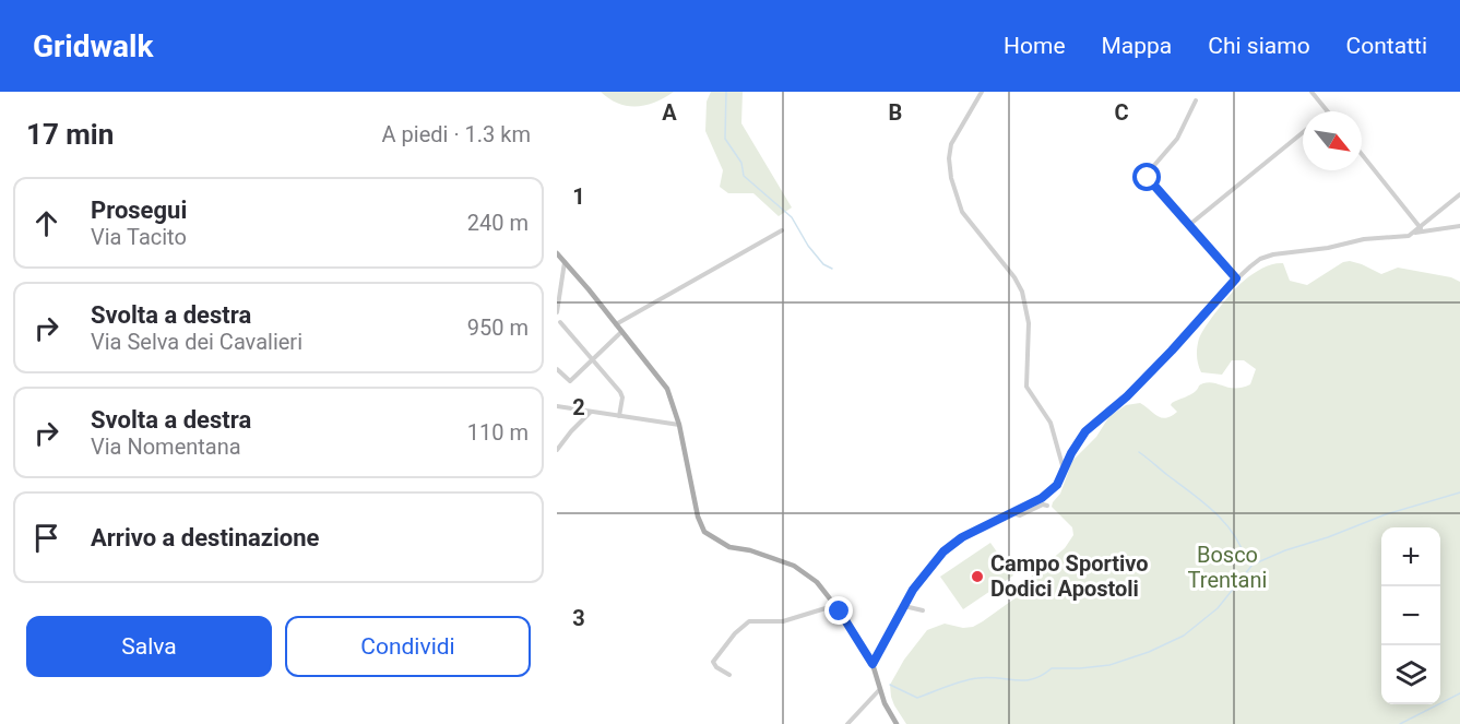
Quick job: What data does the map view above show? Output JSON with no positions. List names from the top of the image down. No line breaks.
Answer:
{"parks":["Bosco Trentani"],"places":["Campo Sportivo Dodici Apostoli"],"north":"bottom right","page":{"header":"Gridwalk","nav":["Home","Mappa","Chi siamo","Contatti"],"heading":["17 min","A piedi · 1.3 km"],"list":[["Prosegui","Via Tacito","240 m"],["Svolta a destra","Via Selva dei Cavalieri","950 m"],["Svolta a destra","Via Nomentana","110 m"],"Arrivo a destinazione"],"map_buttons":["+","−"],"buttons":["Salva","Condividi"]},"grid":{"columns":["A","B","C"],"rows":["1","2","3"]}}
